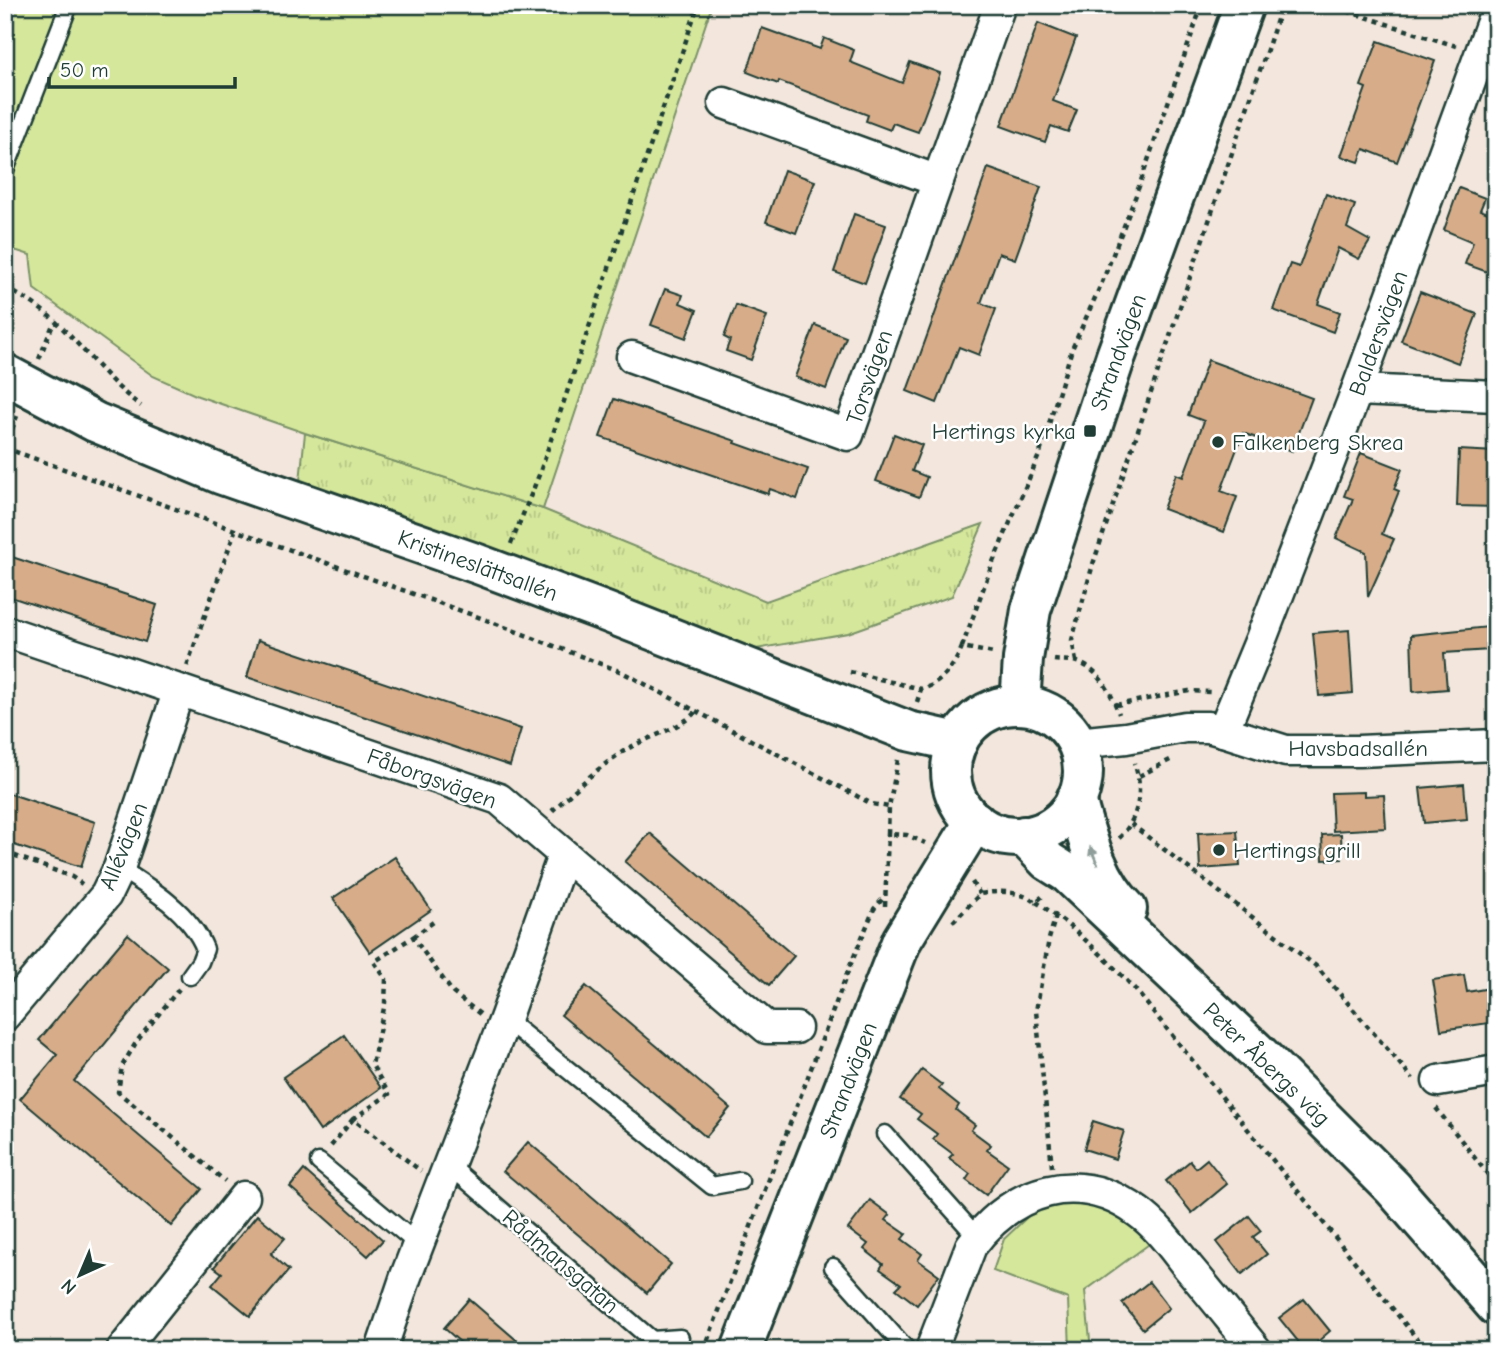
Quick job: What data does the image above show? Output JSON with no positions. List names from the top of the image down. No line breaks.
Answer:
{"streets":{"street":["Baldersvägen","Strandvägen","Torsvägen","Kristineslättsallén","Havsbadsallén","Fåborgsvägen","Allévägen","Peter Åbergs väg"],"lane":["Rådmansgatan"]},"crossings":[["Baldersvägen","Havsbadsallén"],["Strandvägen","Kristineslättsallén"],["Strandvägen","Havsbadsallén"],["Strandvägen","Peter Åbergs väg"],["Kristineslättsallén","Havsbadsallén"],["Kristineslättsallén","Peter Åbergs väg"],["Havsbadsallén","Peter Åbergs väg"],["Fåborgsvägen","Allévägen"]],"places":{"transit":["Hertings kyrka"],"other":["Falkenberg Skrea","Hertings grill"]},"scale_bar":"50 m","north":"bottom left"}
